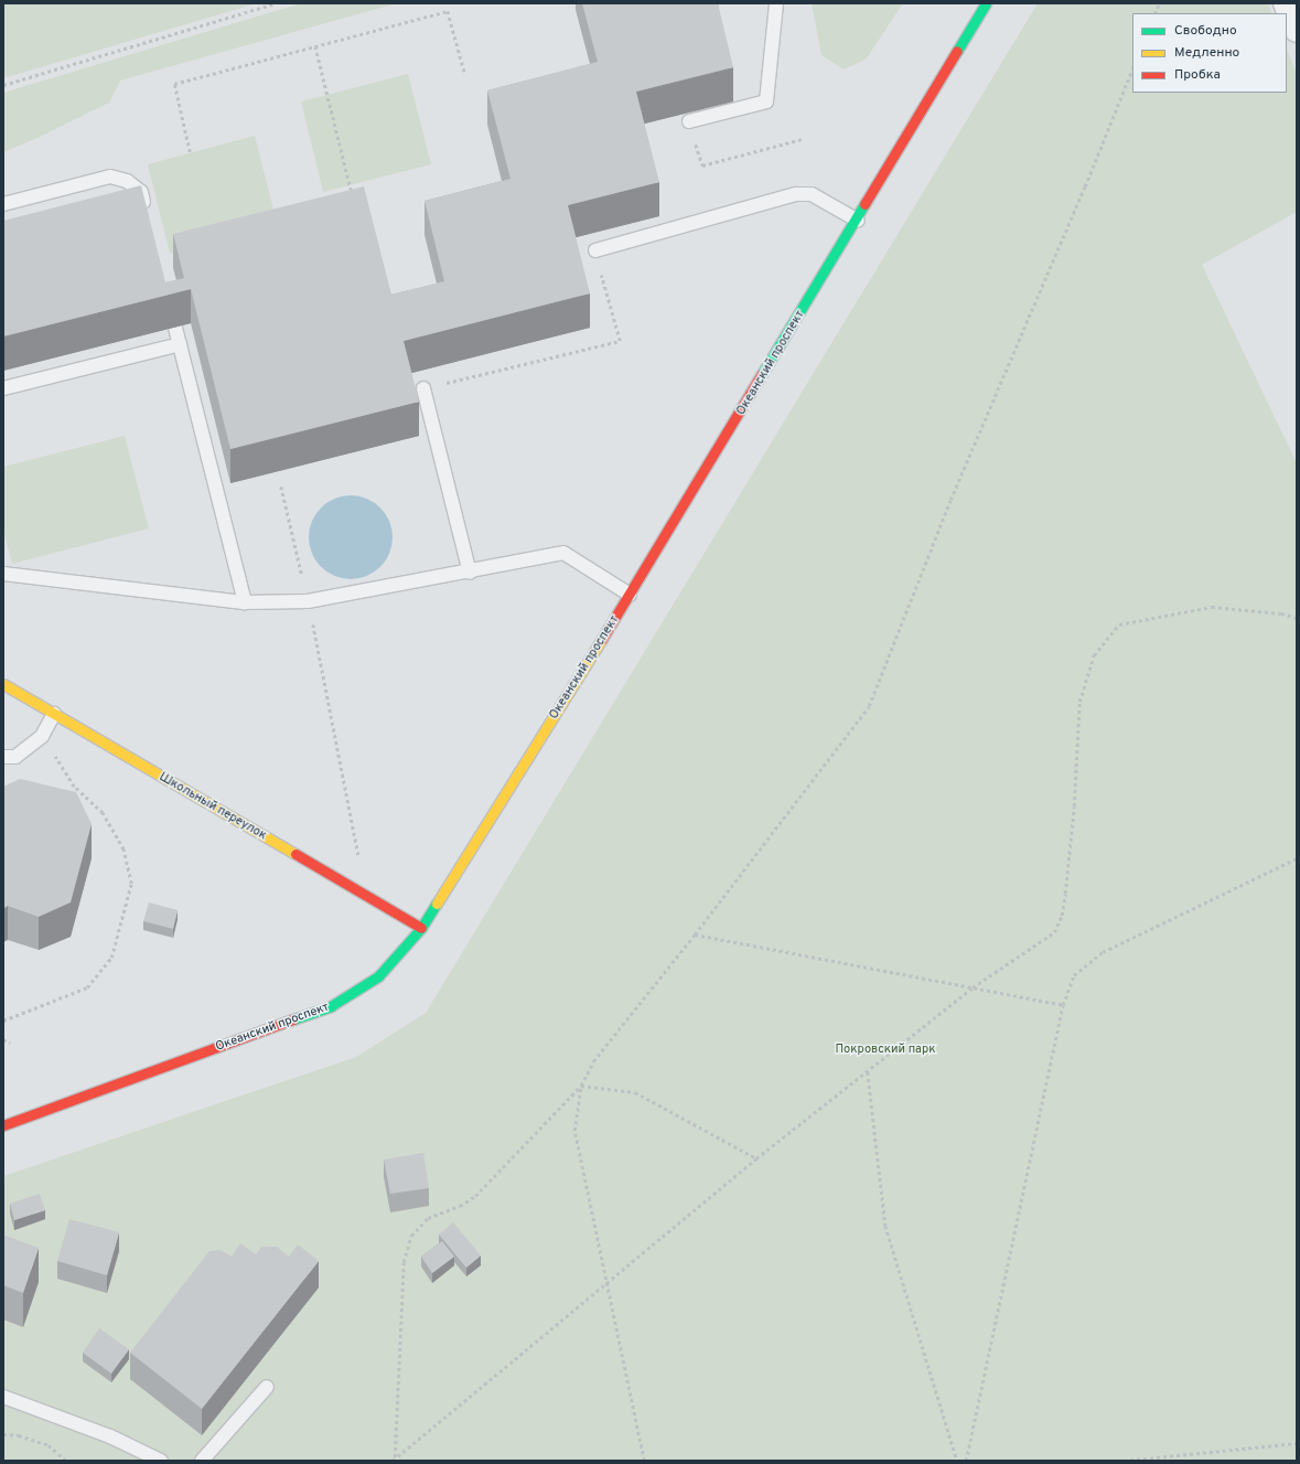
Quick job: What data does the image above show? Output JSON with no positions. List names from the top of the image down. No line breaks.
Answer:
{"streets":{"main road":["Океанский проспект","Школьный переулок"]},"crossings":[["Океанский проспект","Школьный переулок"]],"parks":["Покровский парк"],"legend":["Свободно","Медленно","Пробка"]}
